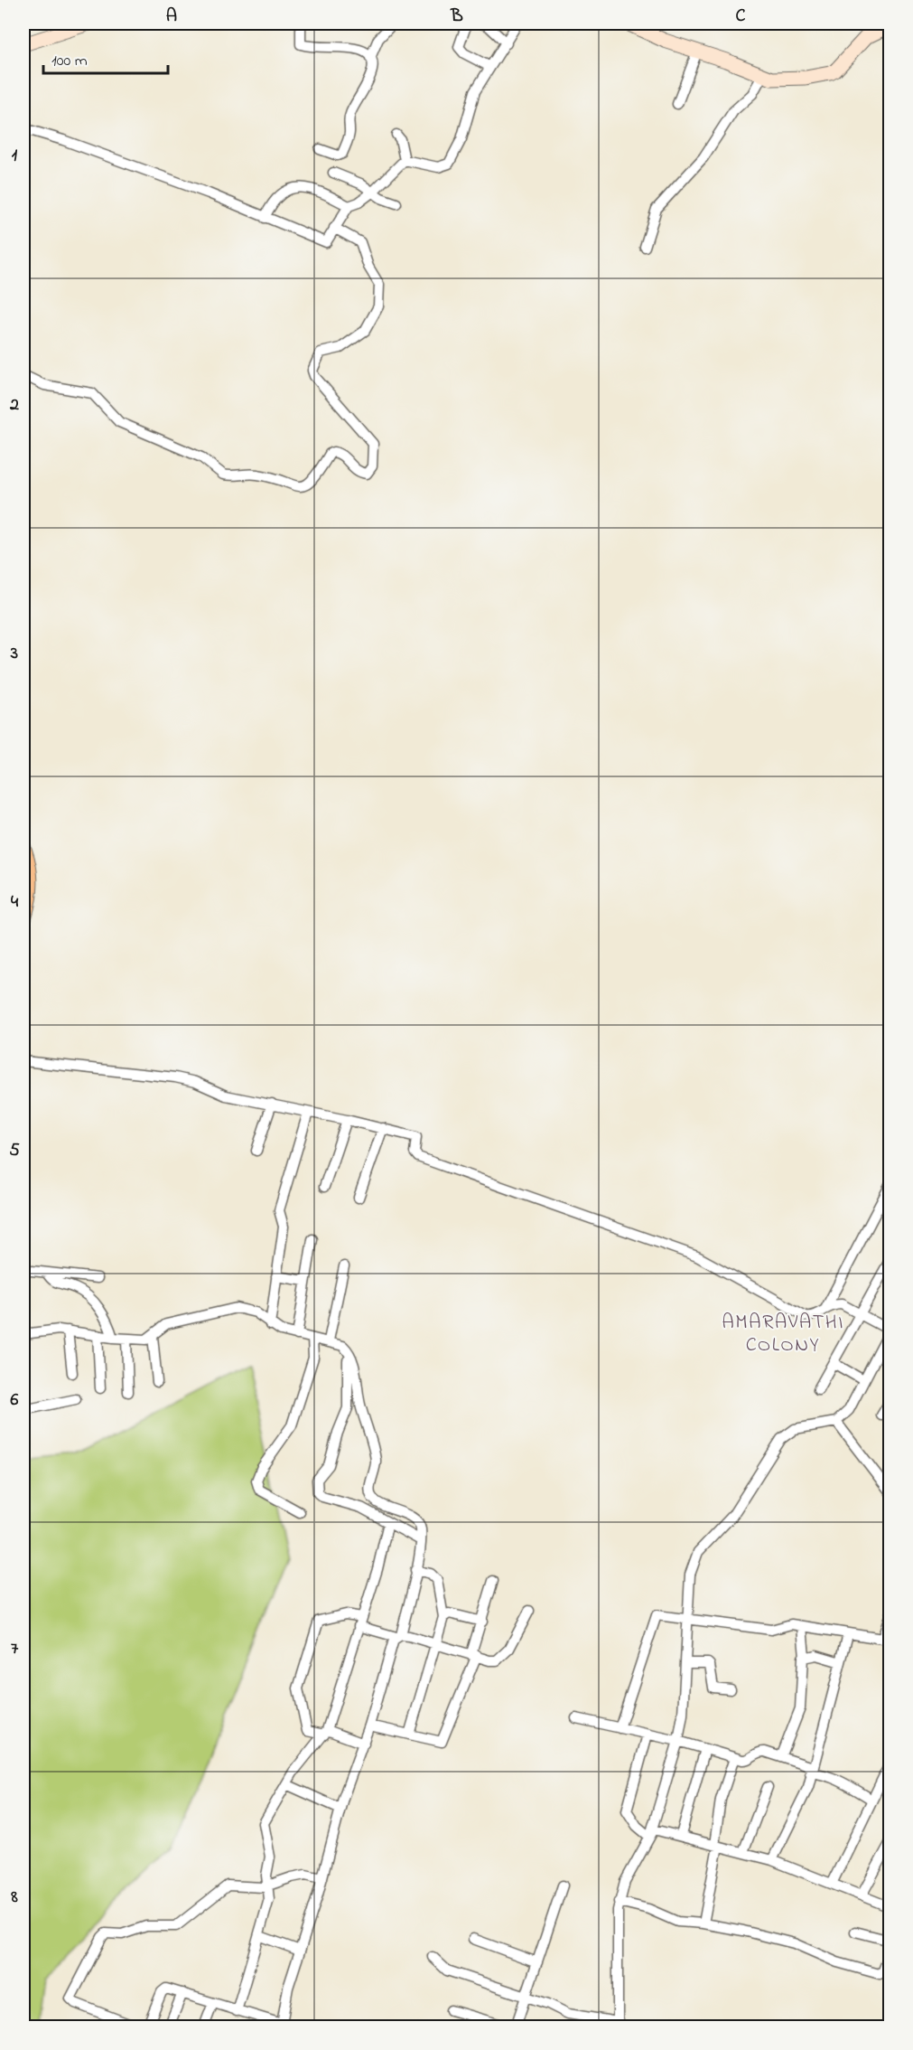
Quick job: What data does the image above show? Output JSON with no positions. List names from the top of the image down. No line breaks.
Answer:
{"districts":["AMARAVATHI COLONY"],"scale_bar":"100 m","grid":{"columns":["A","B","C"],"rows":["1","2","3","4","5","6","7","8"]}}
